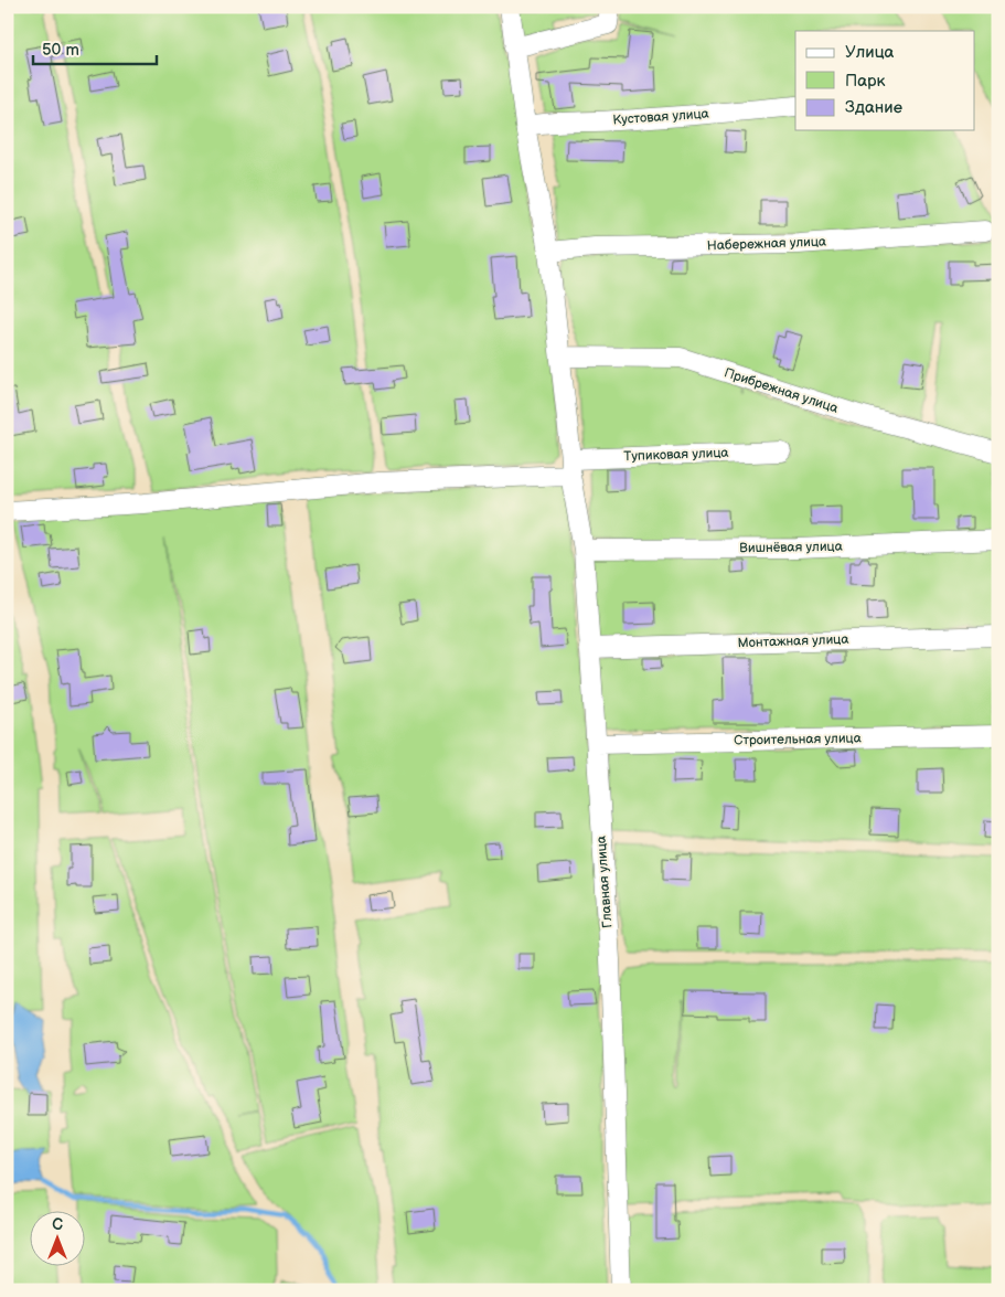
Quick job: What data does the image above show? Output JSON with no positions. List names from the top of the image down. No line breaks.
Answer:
{"streets":{"street":["Кустовая улица","Набережная улица","Прибрежная улица","Тупиковая улица","Вишнёвая улица","Монтажная улица","Строительная улица","Главная улица"]},"crossings":[["Кустовая улица","Главная улица"],["Набережная улица","Главная улица"],["Прибрежная улица","Главная улица"],["Тупиковая улица","Главная улица"],["Вишнёвая улица","Главная улица"],["Монтажная улица","Главная улица"],["Строительная улица","Главная улица"]],"legend":["Улица","Парк","Здание"],"scale_bar":"50 m","north":"top"}
